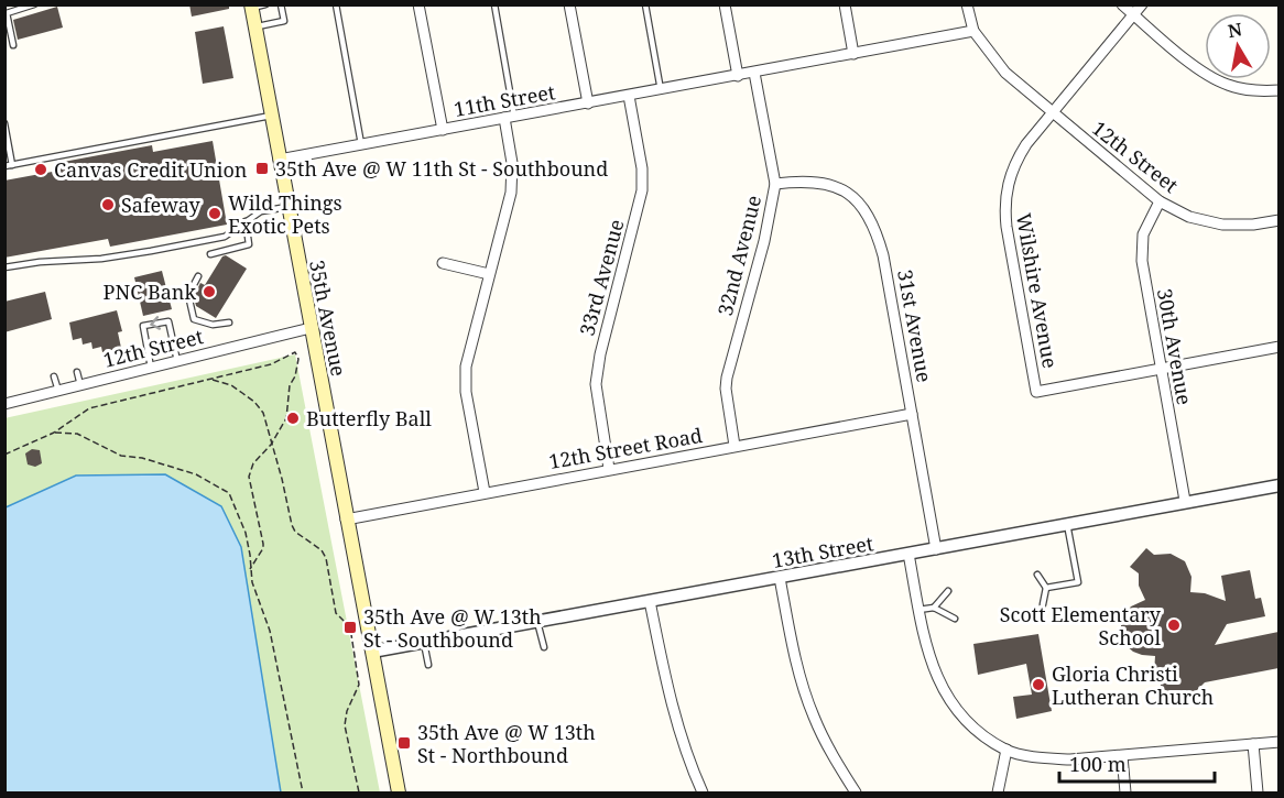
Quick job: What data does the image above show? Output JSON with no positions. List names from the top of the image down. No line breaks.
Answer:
{"streets":{"main road":["35th Avenue"],"street":["11th Street","12th Street","32nd Avenue","33rd Avenue","Wilshire Avenue","31st Avenue","30th Avenue","12th Street Road","13th Street"]},"crossings":[["11th Street","32nd Avenue"],["11th Street","33rd Avenue"],["11th Street","35th Avenue"],["12th Street","Wilshire Avenue"],["12th Street","35th Avenue"],["12th Street","30th Avenue"],["32nd Avenue","31st Avenue"],["32nd Avenue","12th Street Road"],["33rd Avenue","12th Street Road"],["Wilshire Avenue","30th Avenue"],["35th Avenue","12th Street Road"],["35th Avenue","13th Street"],["31st Avenue","12th Street Road"],["31st Avenue","13th Street"],["30th Avenue","13th Street"]],"places":{"transit":["35th Ave @ W 11th St - Southbound","35th Ave @ W 13th St - Southbound","35th Ave @ W 13th St - Northbound"],"other":["Canvas Credit Union","Safeway","Wild Things Exotic Pets","PNC Bank","Butterfly Ball","Scott Elementary School","Gloria Christi Lutheran Church"]},"scale_bar":"100 m","north":"top"}
